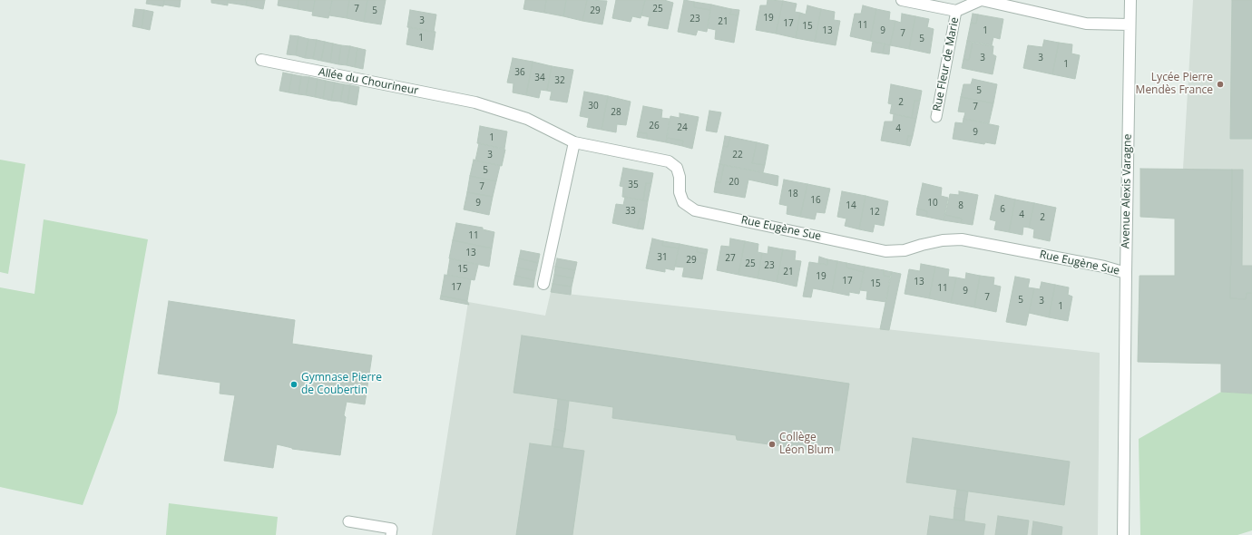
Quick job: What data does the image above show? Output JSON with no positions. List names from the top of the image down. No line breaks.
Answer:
{"streets":{"street":["Allée du Chourineur","Avenue Alexis Varagne","Rue Eugène Sue"],"lane":["Rue Fleur de Marie"]},"crossings":[["Allée du Chourineur","Rue Eugène Sue"],["Avenue Alexis Varagne","Rue Eugène Sue"]],"places":["Lycée Pierre Mendès France","Gymnase Pierre de Coubertin","Collège Léon Blum"],"house_numbers":["7","25","5","29","19","23","3","21","17","11","15","13","9","1","7","1","5","3","3","1","36","34","32","5","2","30","7","28","26","24","4","9","1","3","22","5","20","35","7","18","16","9","10","14","8","6","33","12","4","2","11","13","31","27","29","25","23","15","21","19","17","13","15","17","11","9","7","5","3","1"]}
